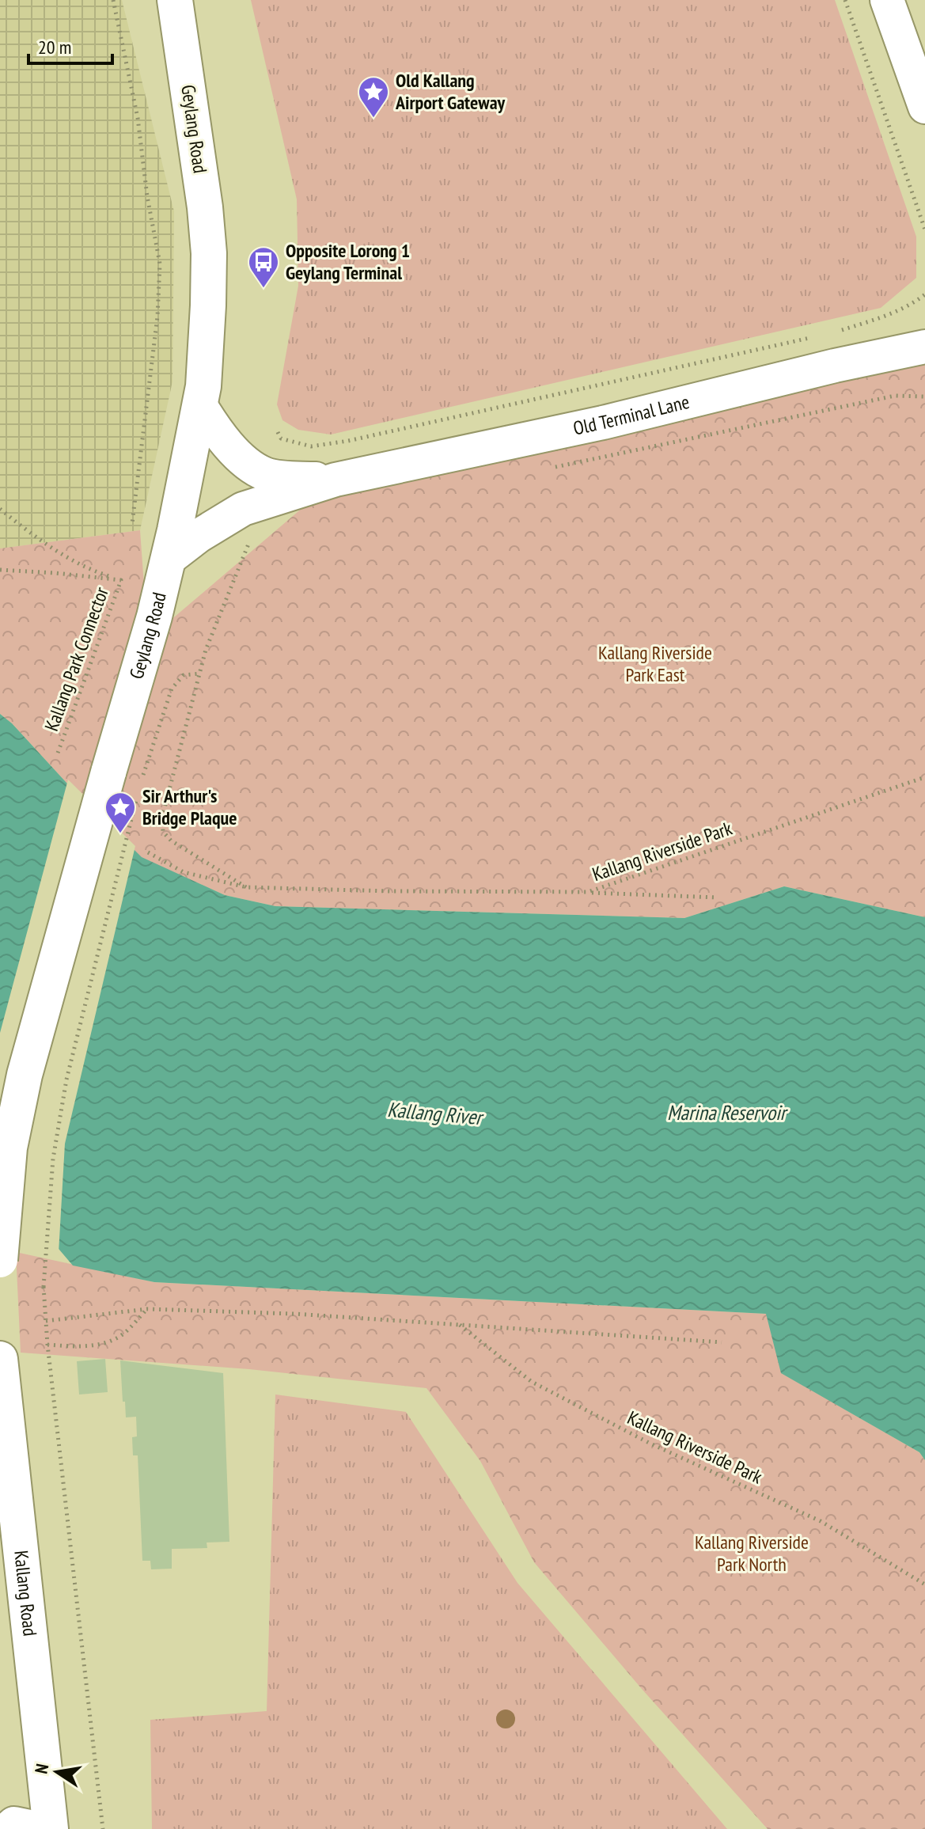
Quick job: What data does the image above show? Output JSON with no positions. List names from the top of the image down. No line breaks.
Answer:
{"streets":{"main road":["Geylang Road","Kallang Road"],"street":["Old Terminal Lane"],"path":["Kallang Park Connector","Kallang Riverside Park"]},"crossings":[["Geylang Road","Old Terminal Lane"]],"water":["Marina Reservoir","Kallang River"],"parks":["Kallang Riverside Park East","Kallang Riverside Park North"],"places":{"place":["Old Kallang Airport Gateway","Sir Arthur's Bridge Plaque"],"bus stop":["Opposite Lorong 1 Geylang Terminal"]},"scale_bar":"20 m","north":"left"}
